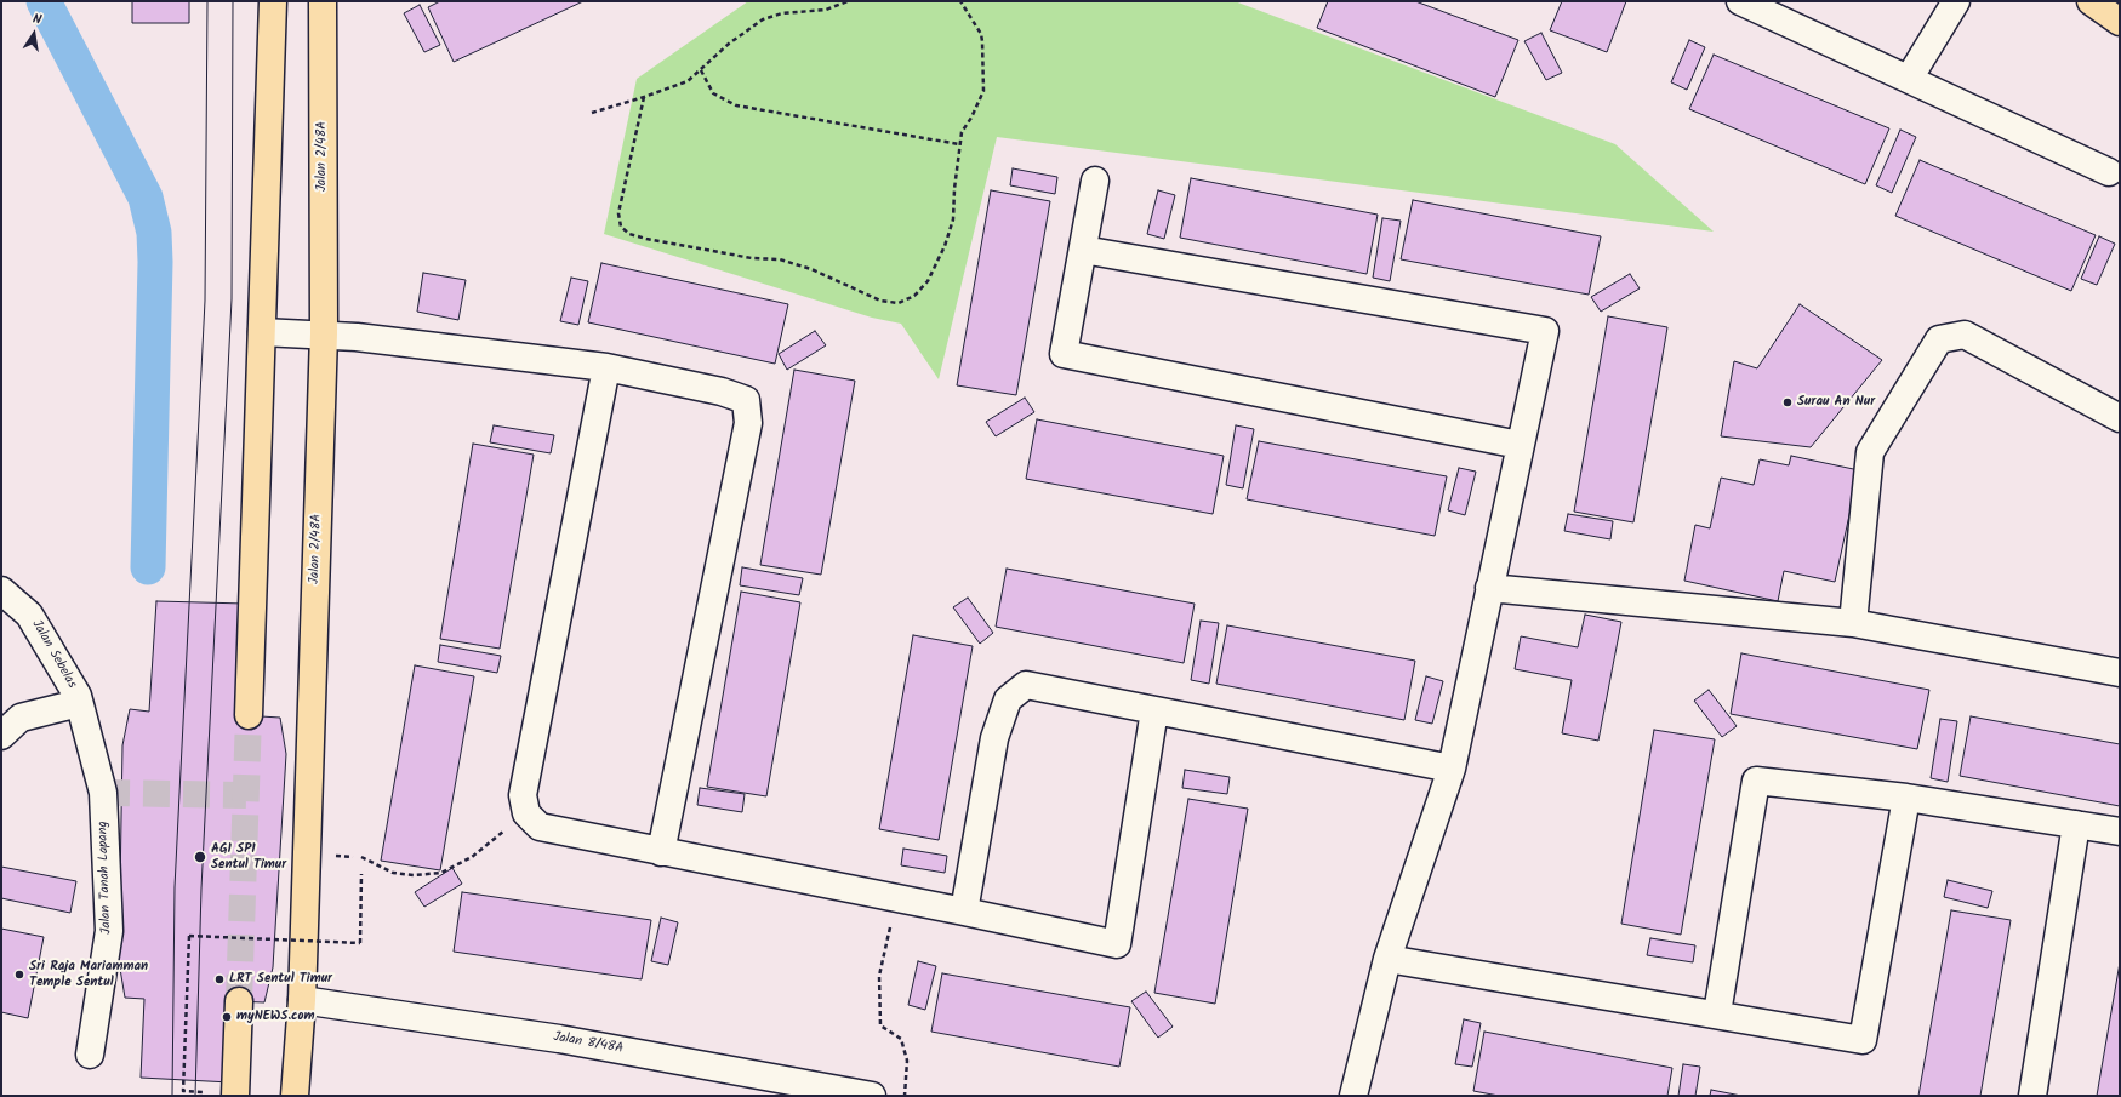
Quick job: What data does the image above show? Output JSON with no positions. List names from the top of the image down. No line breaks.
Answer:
{"streets":{"main road":["Jalan 2/48A"],"street":["Jalan Sebelas","Jalan Tanah Lapang","Jalan 8/48A"]},"crossings":[["Jalan 2/48A","Jalan 8/48A"],["Jalan Sebelas","Jalan Tanah Lapang"]],"places":["Surau An Nur","AG1 SP1 Sentul Timur","Sri Raja Mariamman Temple Sentul","LRT Sentul Timur","myNEWS.com"],"north":"top"}
